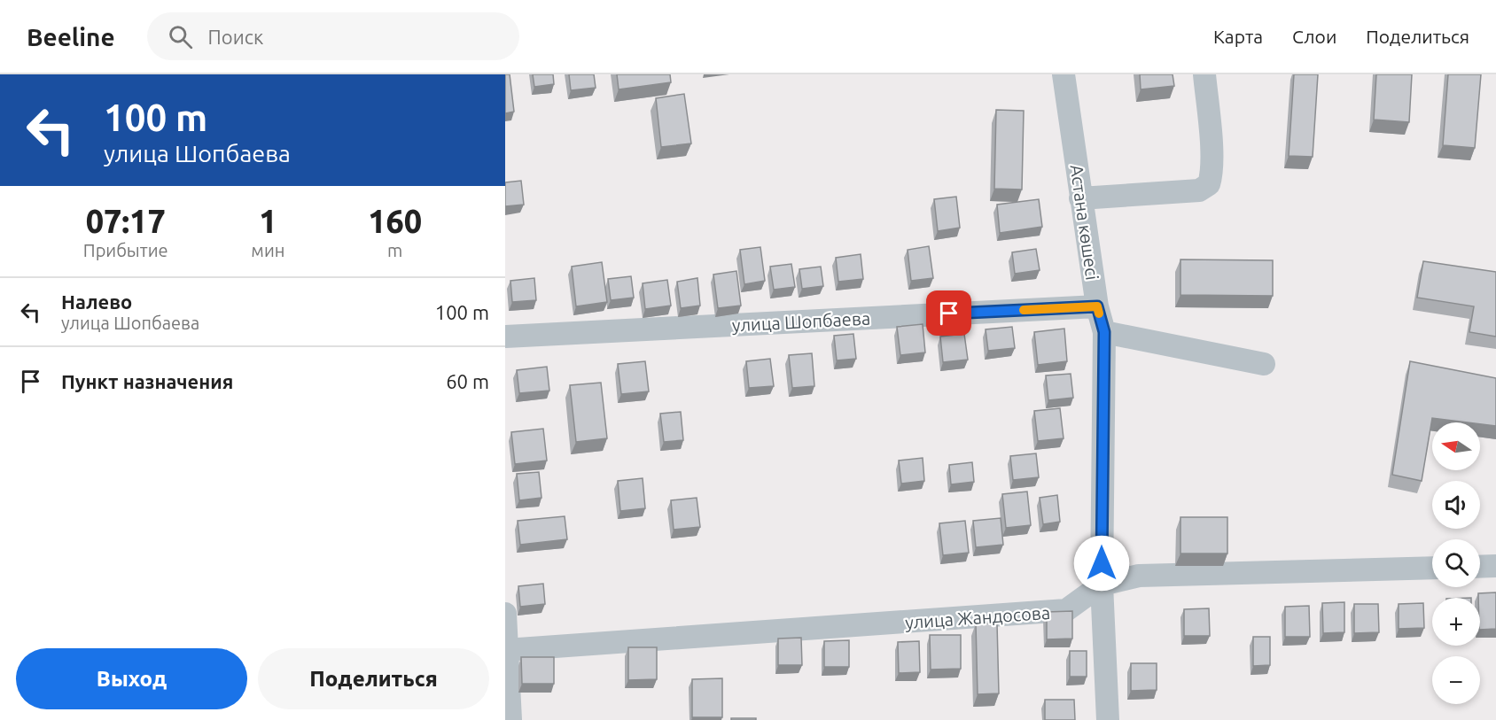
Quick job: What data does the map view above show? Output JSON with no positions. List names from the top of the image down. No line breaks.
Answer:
{"streets":{"street":["Астана көшесі","улица Шопбаева","улица Жандосова"]},"crossings":[["Астана көшесі","улица Шопбаева"],["Астана көшесі","улица Жандосова"]],"north":"left","page":{"header":"Beeline","search":"Поиск","nav":["Карта","Слои","Поделиться"],"turn":["100 m","улица Шопбаева"],"eta":["07:17","Прибытие","1","мин","160","m"],"list":[{"name":"Налево","note":"улица Шопбаева","value":"100 m"},{"name":"Пункт назначения","value":"60 m"}],"map_buttons":["+","−"],"buttons":["Выход","Поделиться"]}}
